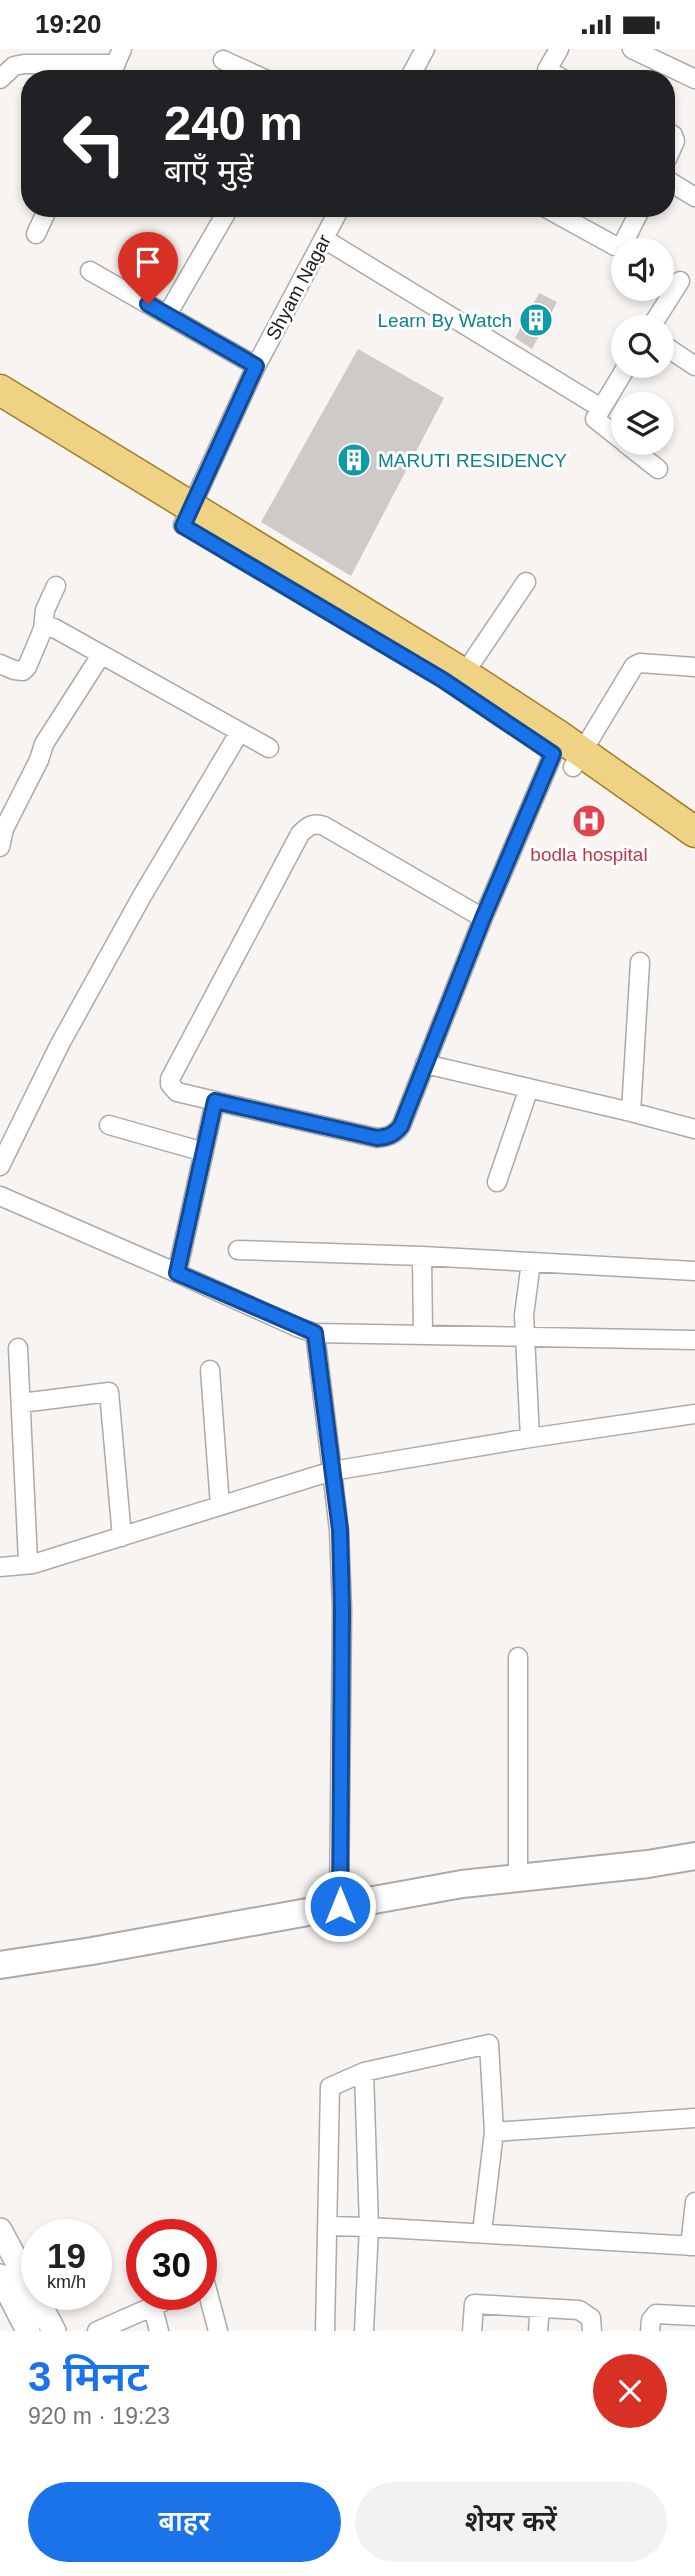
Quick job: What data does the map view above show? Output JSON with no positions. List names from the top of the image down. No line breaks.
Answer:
{"streets":{"street":["Shyam Nagar"]},"places":{"building":["Learn By Watch","MARUTI RESIDENCY"],"hospital":["bodla hospital"]},"page":{"status":"19:20","turn":["240 m","बाएँ मुड़ें"],"speed":"19 km/h","limit":"30","heading":["3 मिनट","920 m · 19:23"],"buttons":["बाहर","शेयर करें"]}}
